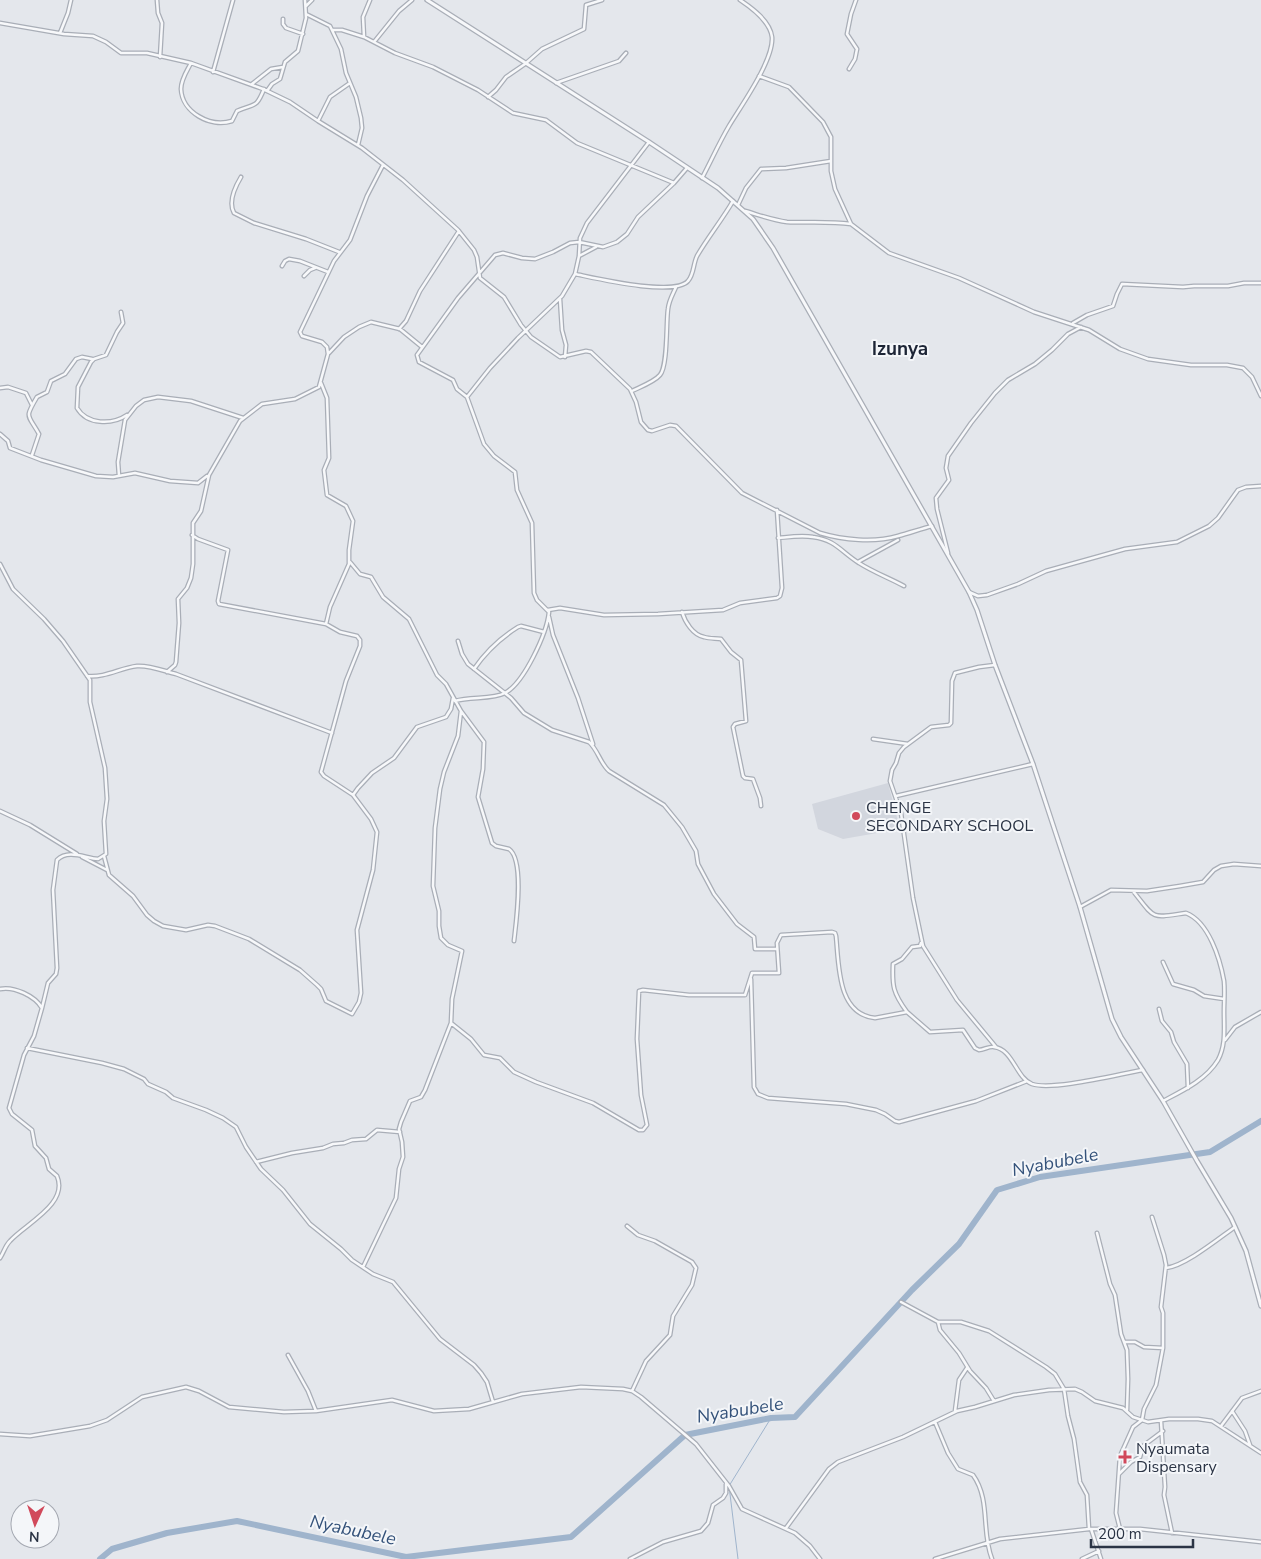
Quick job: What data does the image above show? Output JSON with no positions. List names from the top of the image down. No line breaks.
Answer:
{"districts":["Izunya"],"water":["Nyabubele"],"places":{"other":["CHENGE SECONDARY SCHOOL"],"health":["Nyaumata Dispensary"]},"scale_bar":"200 m","north":"bottom"}
